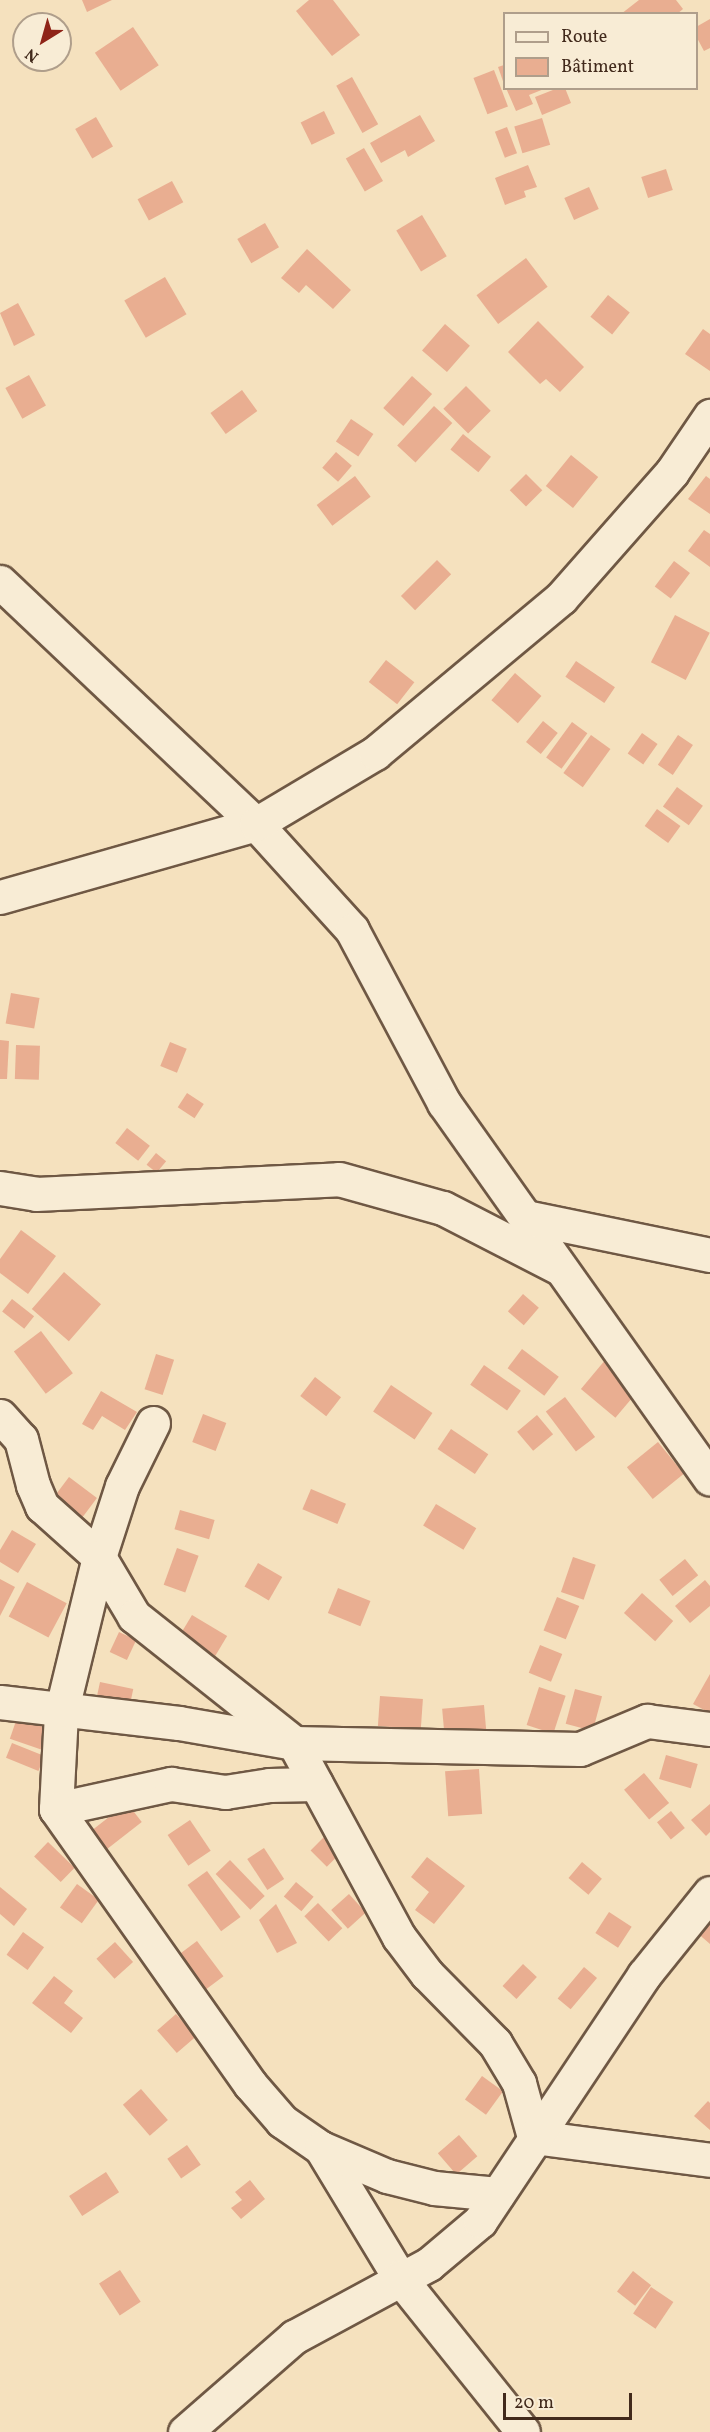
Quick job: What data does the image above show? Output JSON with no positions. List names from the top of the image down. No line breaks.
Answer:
{"legend":["Route","Bâtiment"],"scale_bar":"20 m","north":"bottom left"}
